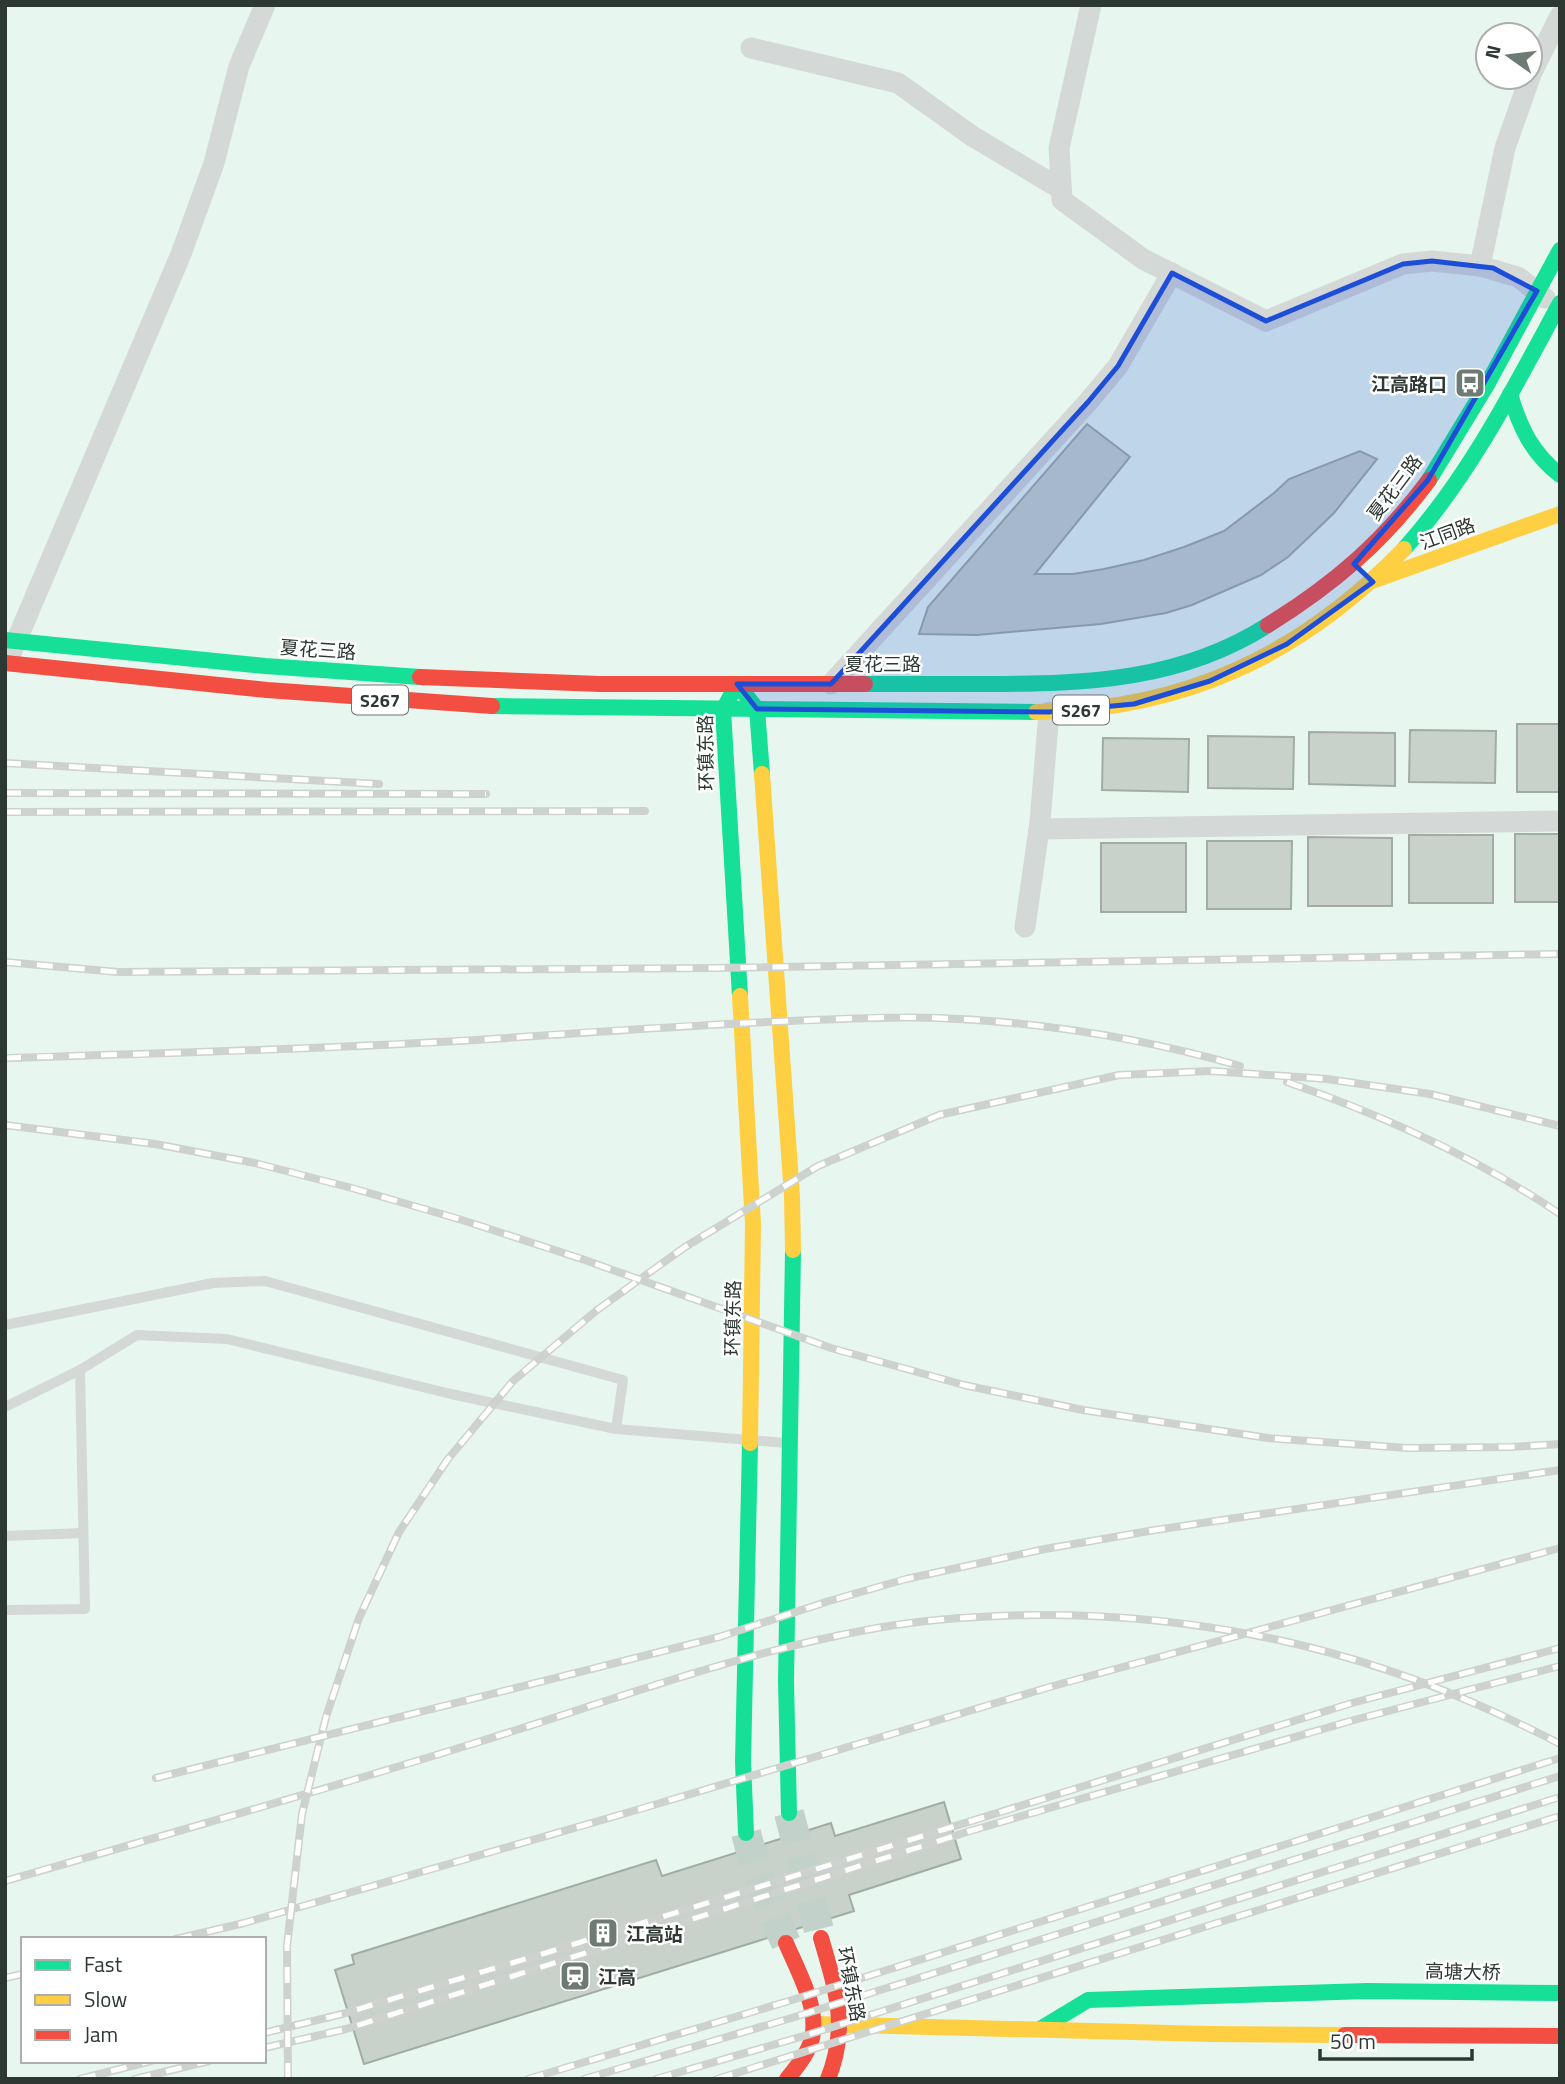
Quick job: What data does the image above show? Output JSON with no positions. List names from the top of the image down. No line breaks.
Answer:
{"streets":{"street":["夏花三路","江同路","S267","环镇东路","高塘大桥"]},"crossings":[["夏花三路","环镇东路"],["江同路","S267"],["S267","环镇东路"]],"places":{"bus stop":["江高路口"],"building":["江高站"],"station":["江高"]},"legend":["Fast","Slow","Jam"],"scale_bar":"50 m","north":"left"}
